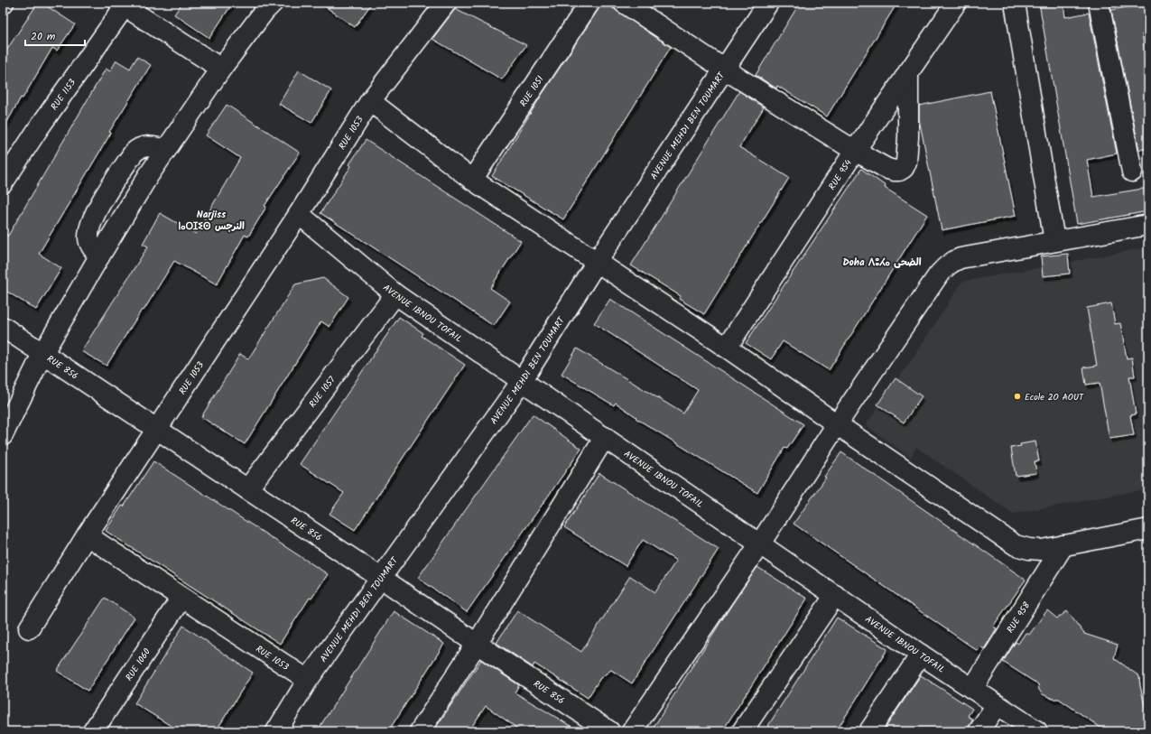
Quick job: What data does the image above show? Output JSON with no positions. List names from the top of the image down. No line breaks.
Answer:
{"streets":{"street":["RUE 1051","RUE 1153","AVENUE MEHDI BEN TOUMART","RUE 1053","RUE 954","AVENUE IBNOU TOFAIL","RUE 856","RUE 1057","RUE 958","RUE 1060"]},"crossings":[["AVENUE MEHDI BEN TOUMART","RUE 1053"],["AVENUE MEHDI BEN TOUMART","AVENUE IBNOU TOFAIL"],["AVENUE MEHDI BEN TOUMART","RUE 856"],["RUE 1053","AVENUE IBNOU TOFAIL"],["RUE 1053","RUE 856"],["RUE 1053","RUE 1060"],["AVENUE IBNOU TOFAIL","RUE 1057"],["AVENUE IBNOU TOFAIL","RUE 958"],["RUE 856","RUE 1057"]],"districts":["Narjiss ⵏⴰⵔⵊⵉⵙ النرجس","Doha ⴷⵓⵃⴰ الضحى"],"places":["Ecole 2O AOUT"],"scale_bar":"20 m"}
